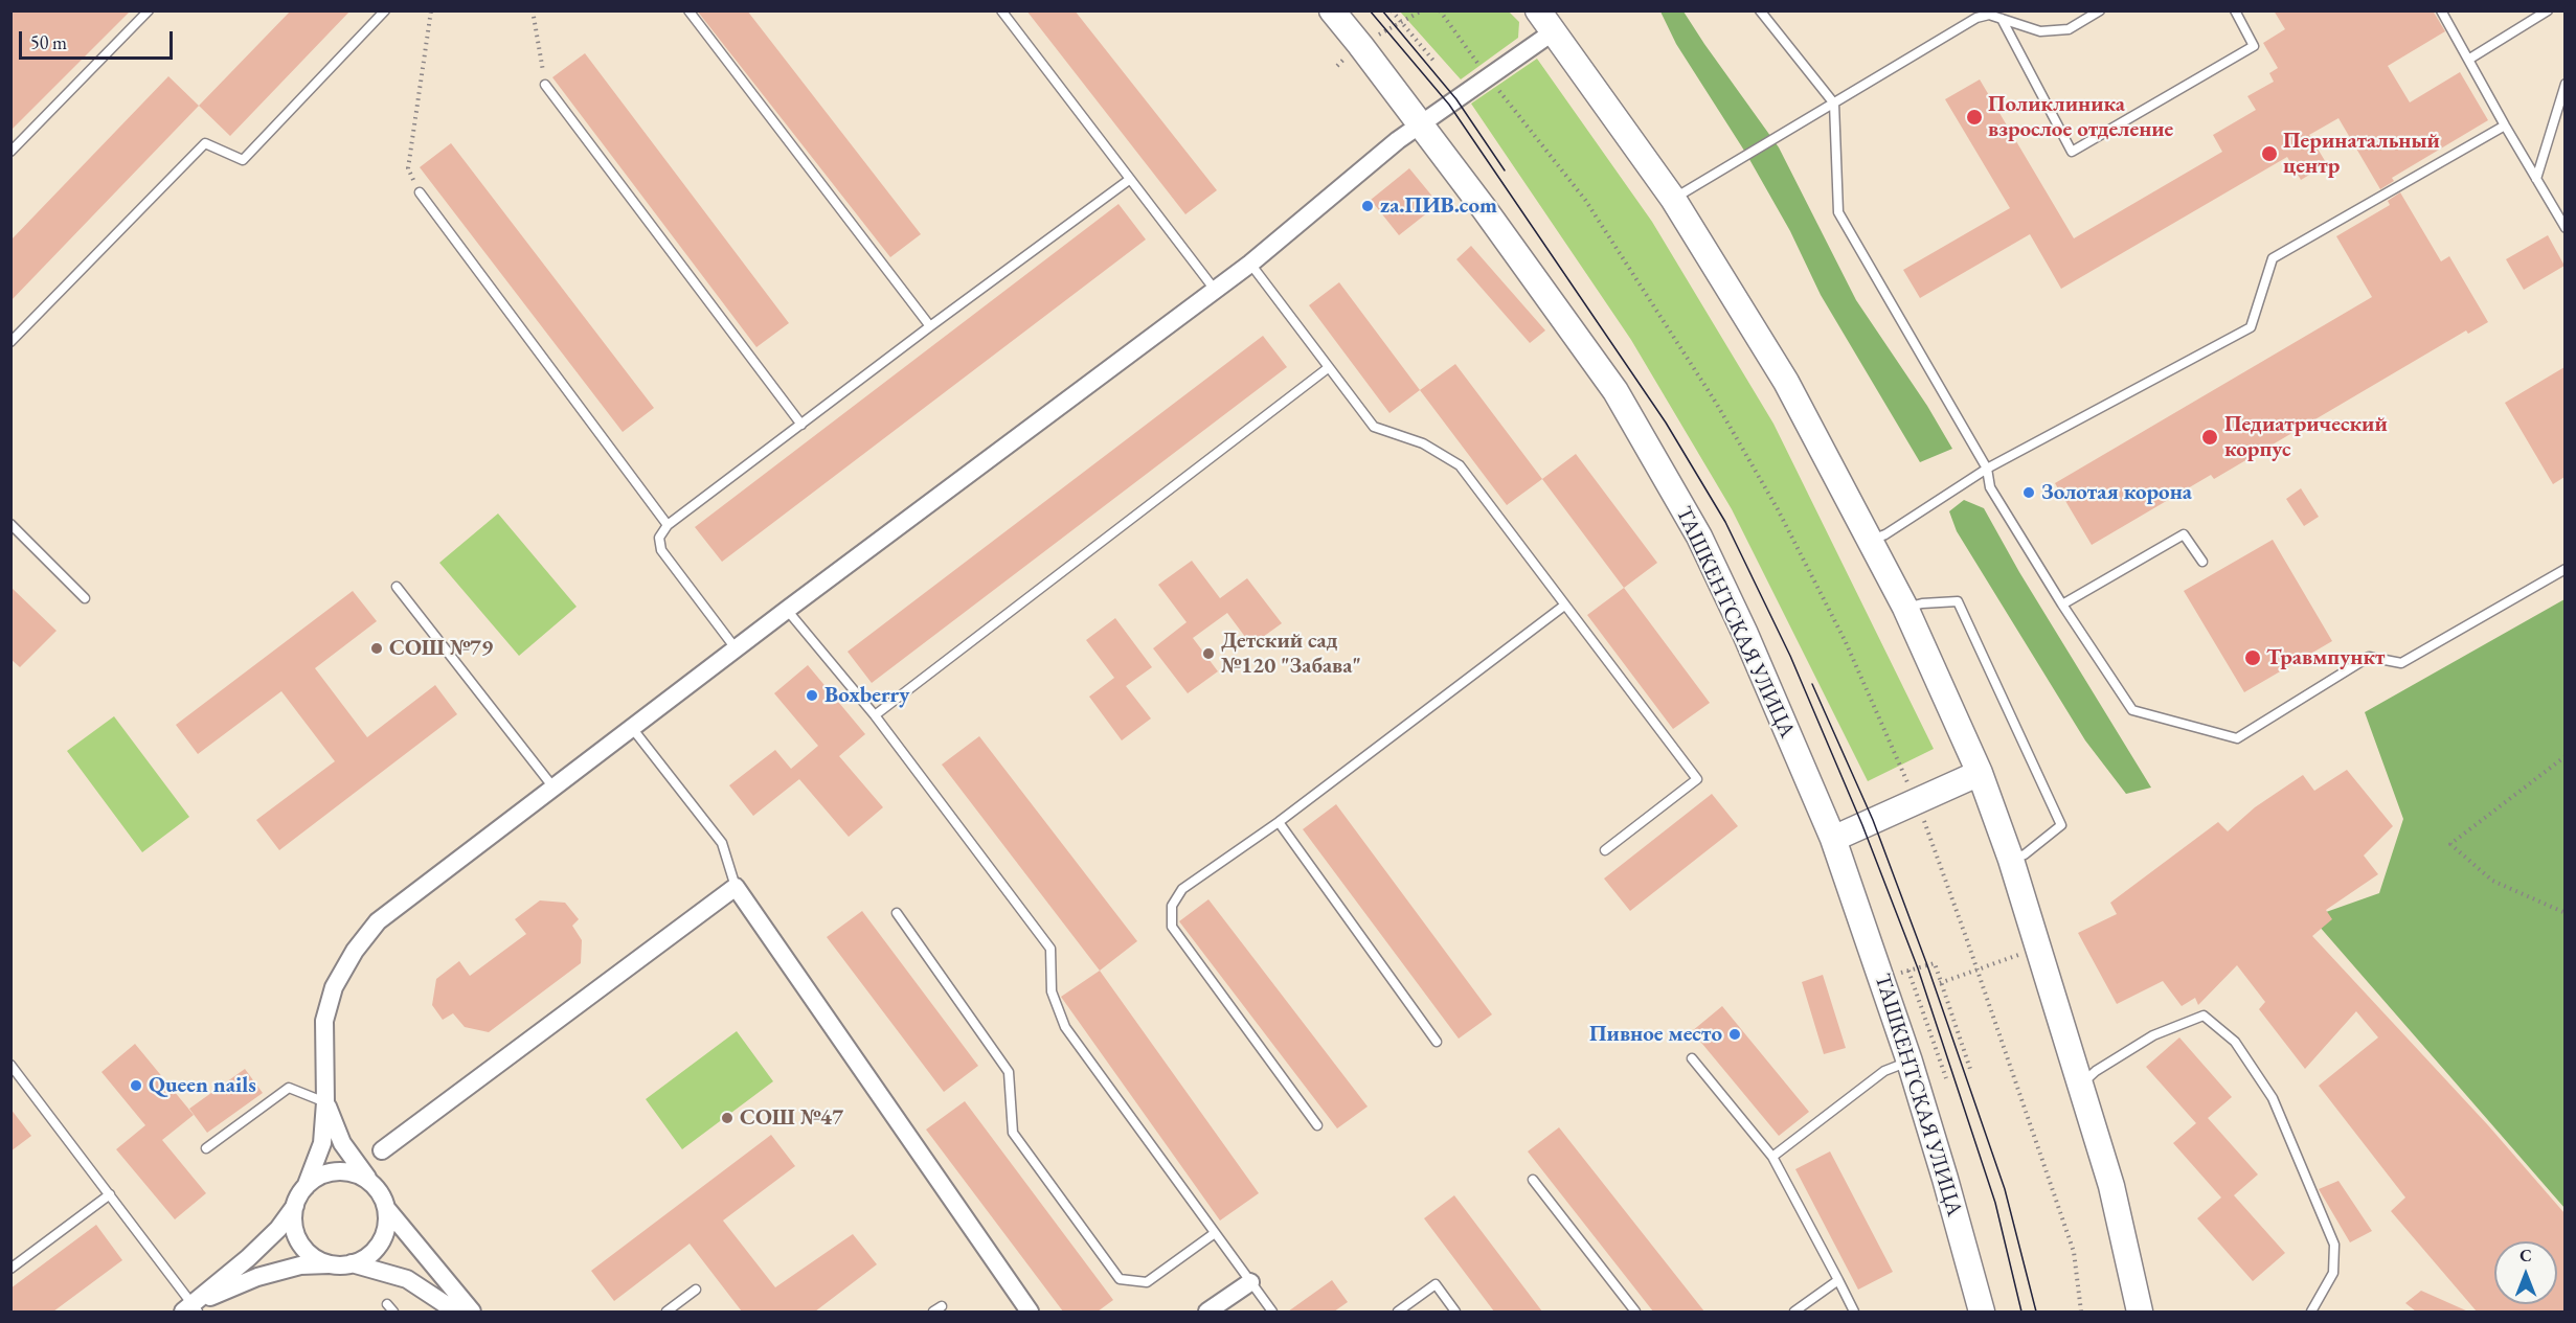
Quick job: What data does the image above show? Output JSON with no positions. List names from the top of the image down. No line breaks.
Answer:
{"streets":{"main road":["ТАШКЕНТСКАЯ УЛИЦА"]},"places":["Поликлиника взрослое отделение","Перинатальный центр","za.ПИВ.com","Педиатрический корпус","Золотая корона","СОШ №79","Детский сад №120 \"Забава\"","Травмпункт","Boxberry","Пивное место","Queen nails","СОШ №47"],"scale_bar":"50 m","north":"top"}
